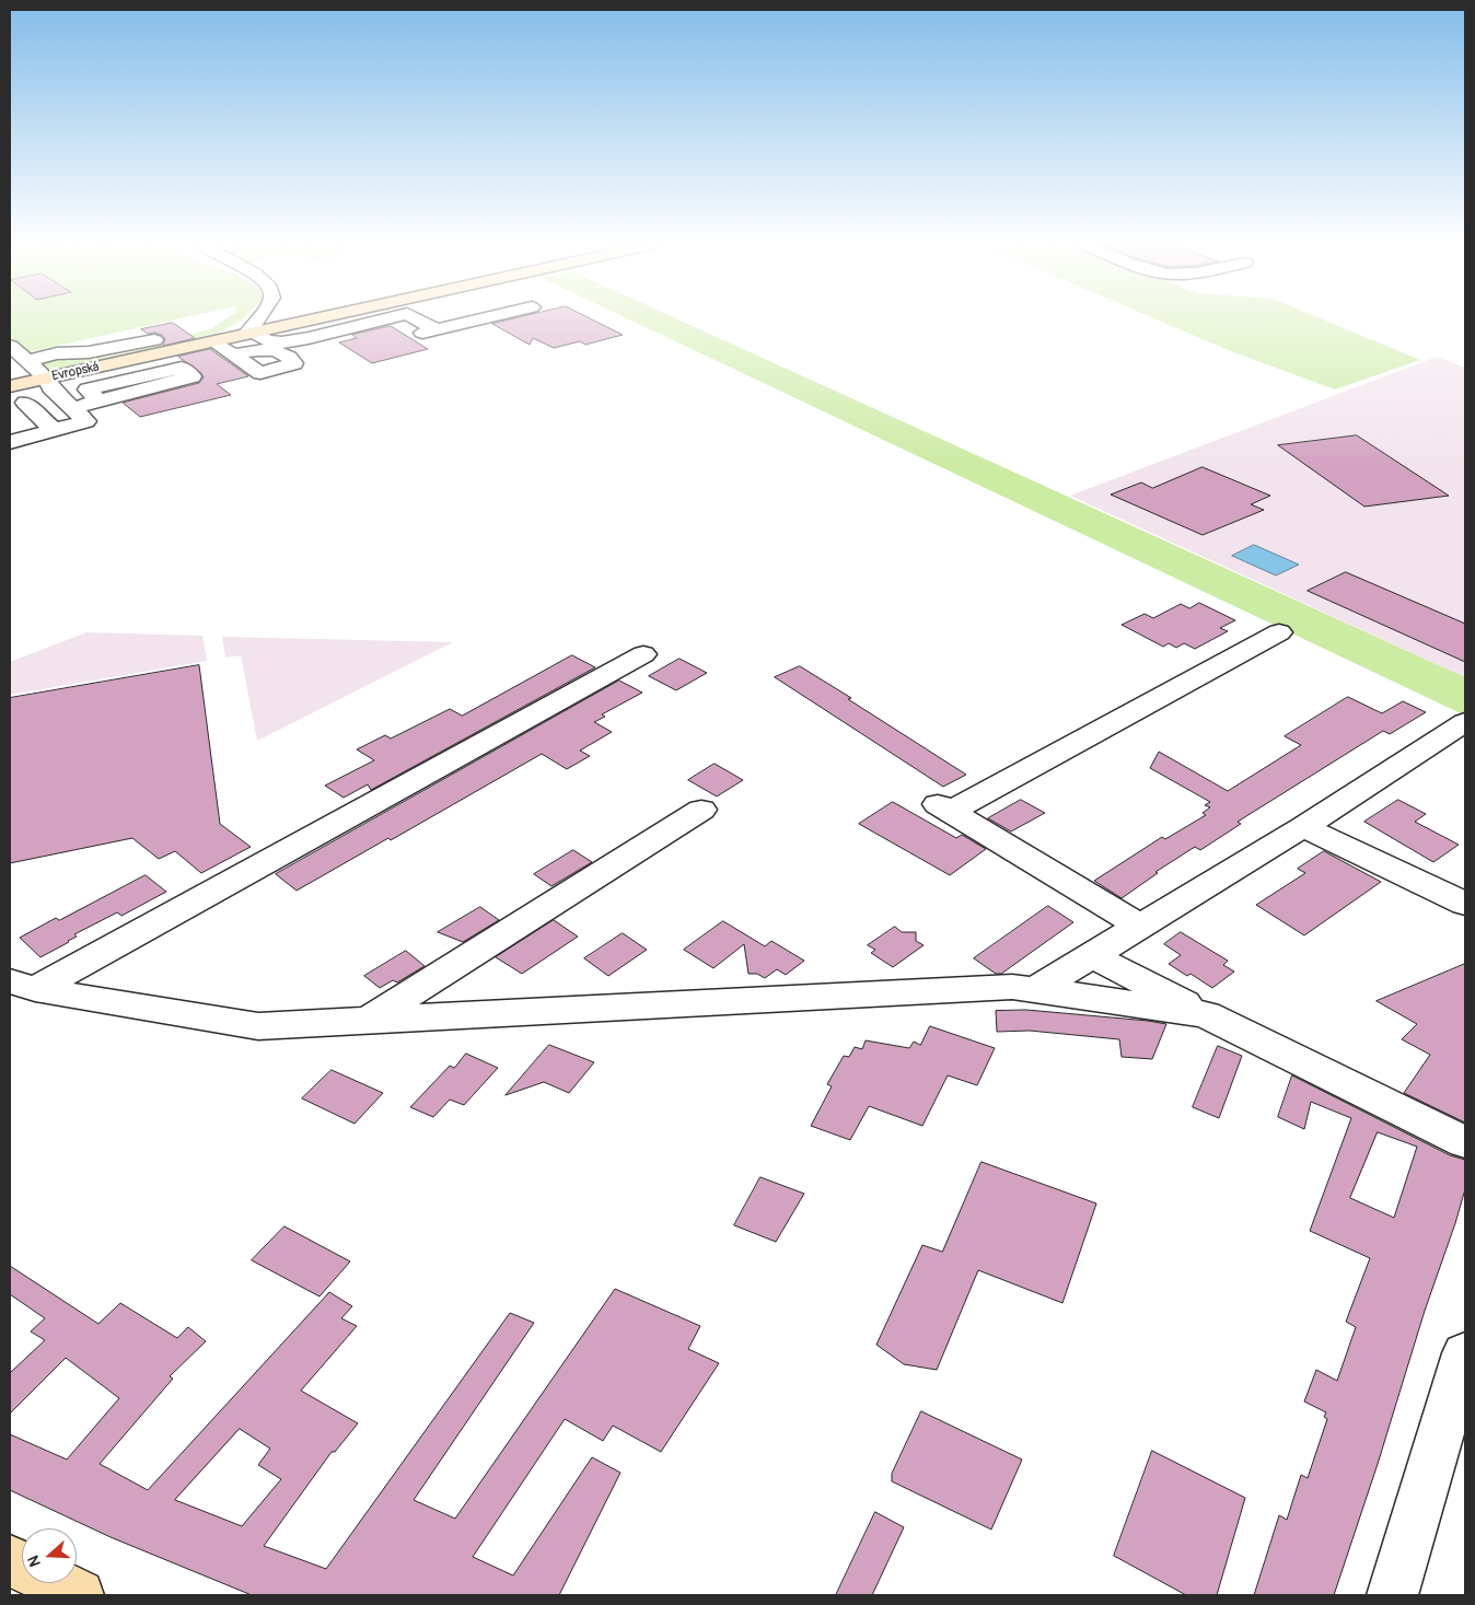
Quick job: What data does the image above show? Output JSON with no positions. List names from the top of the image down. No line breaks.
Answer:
{"streets":{"main road":["Evropská"]},"north":"left"}
